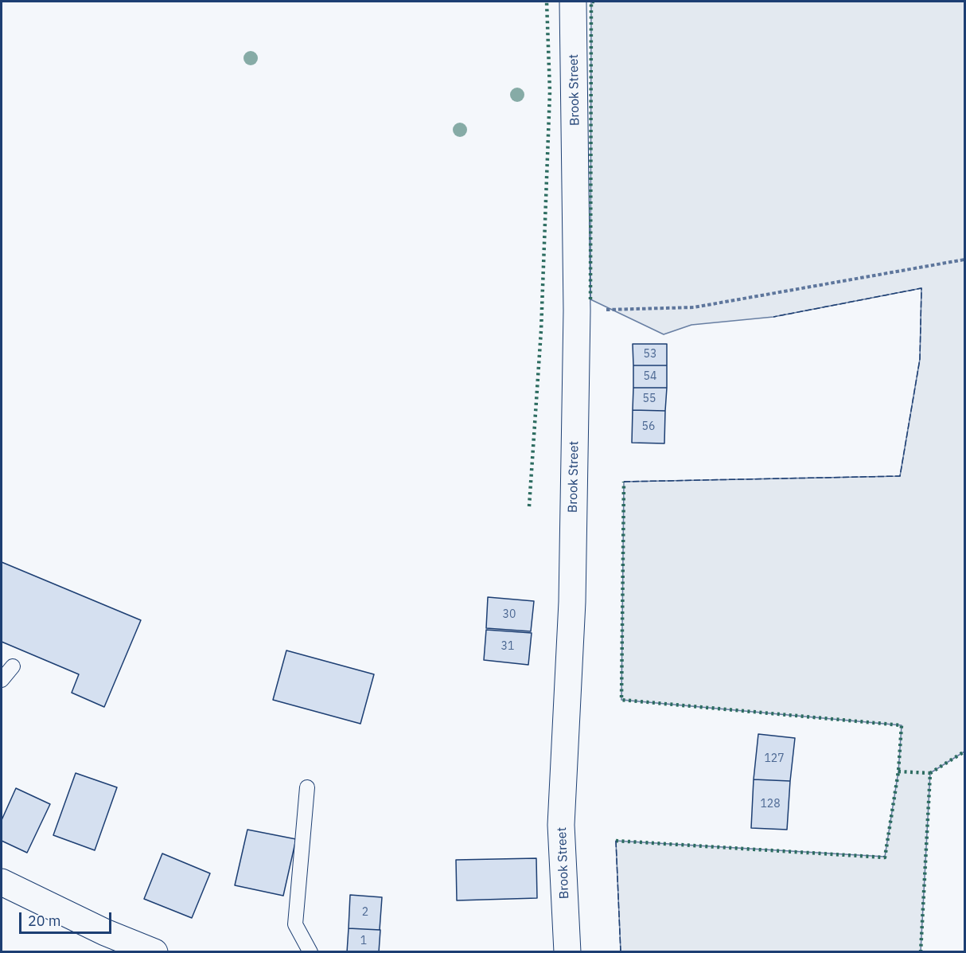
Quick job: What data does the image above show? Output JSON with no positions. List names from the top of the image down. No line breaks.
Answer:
{"streets":{"main road":["Brook Street"]},"house_numbers":["53","54","55","56","30","31","127","128","2","1"],"scale_bar":"20 m"}
